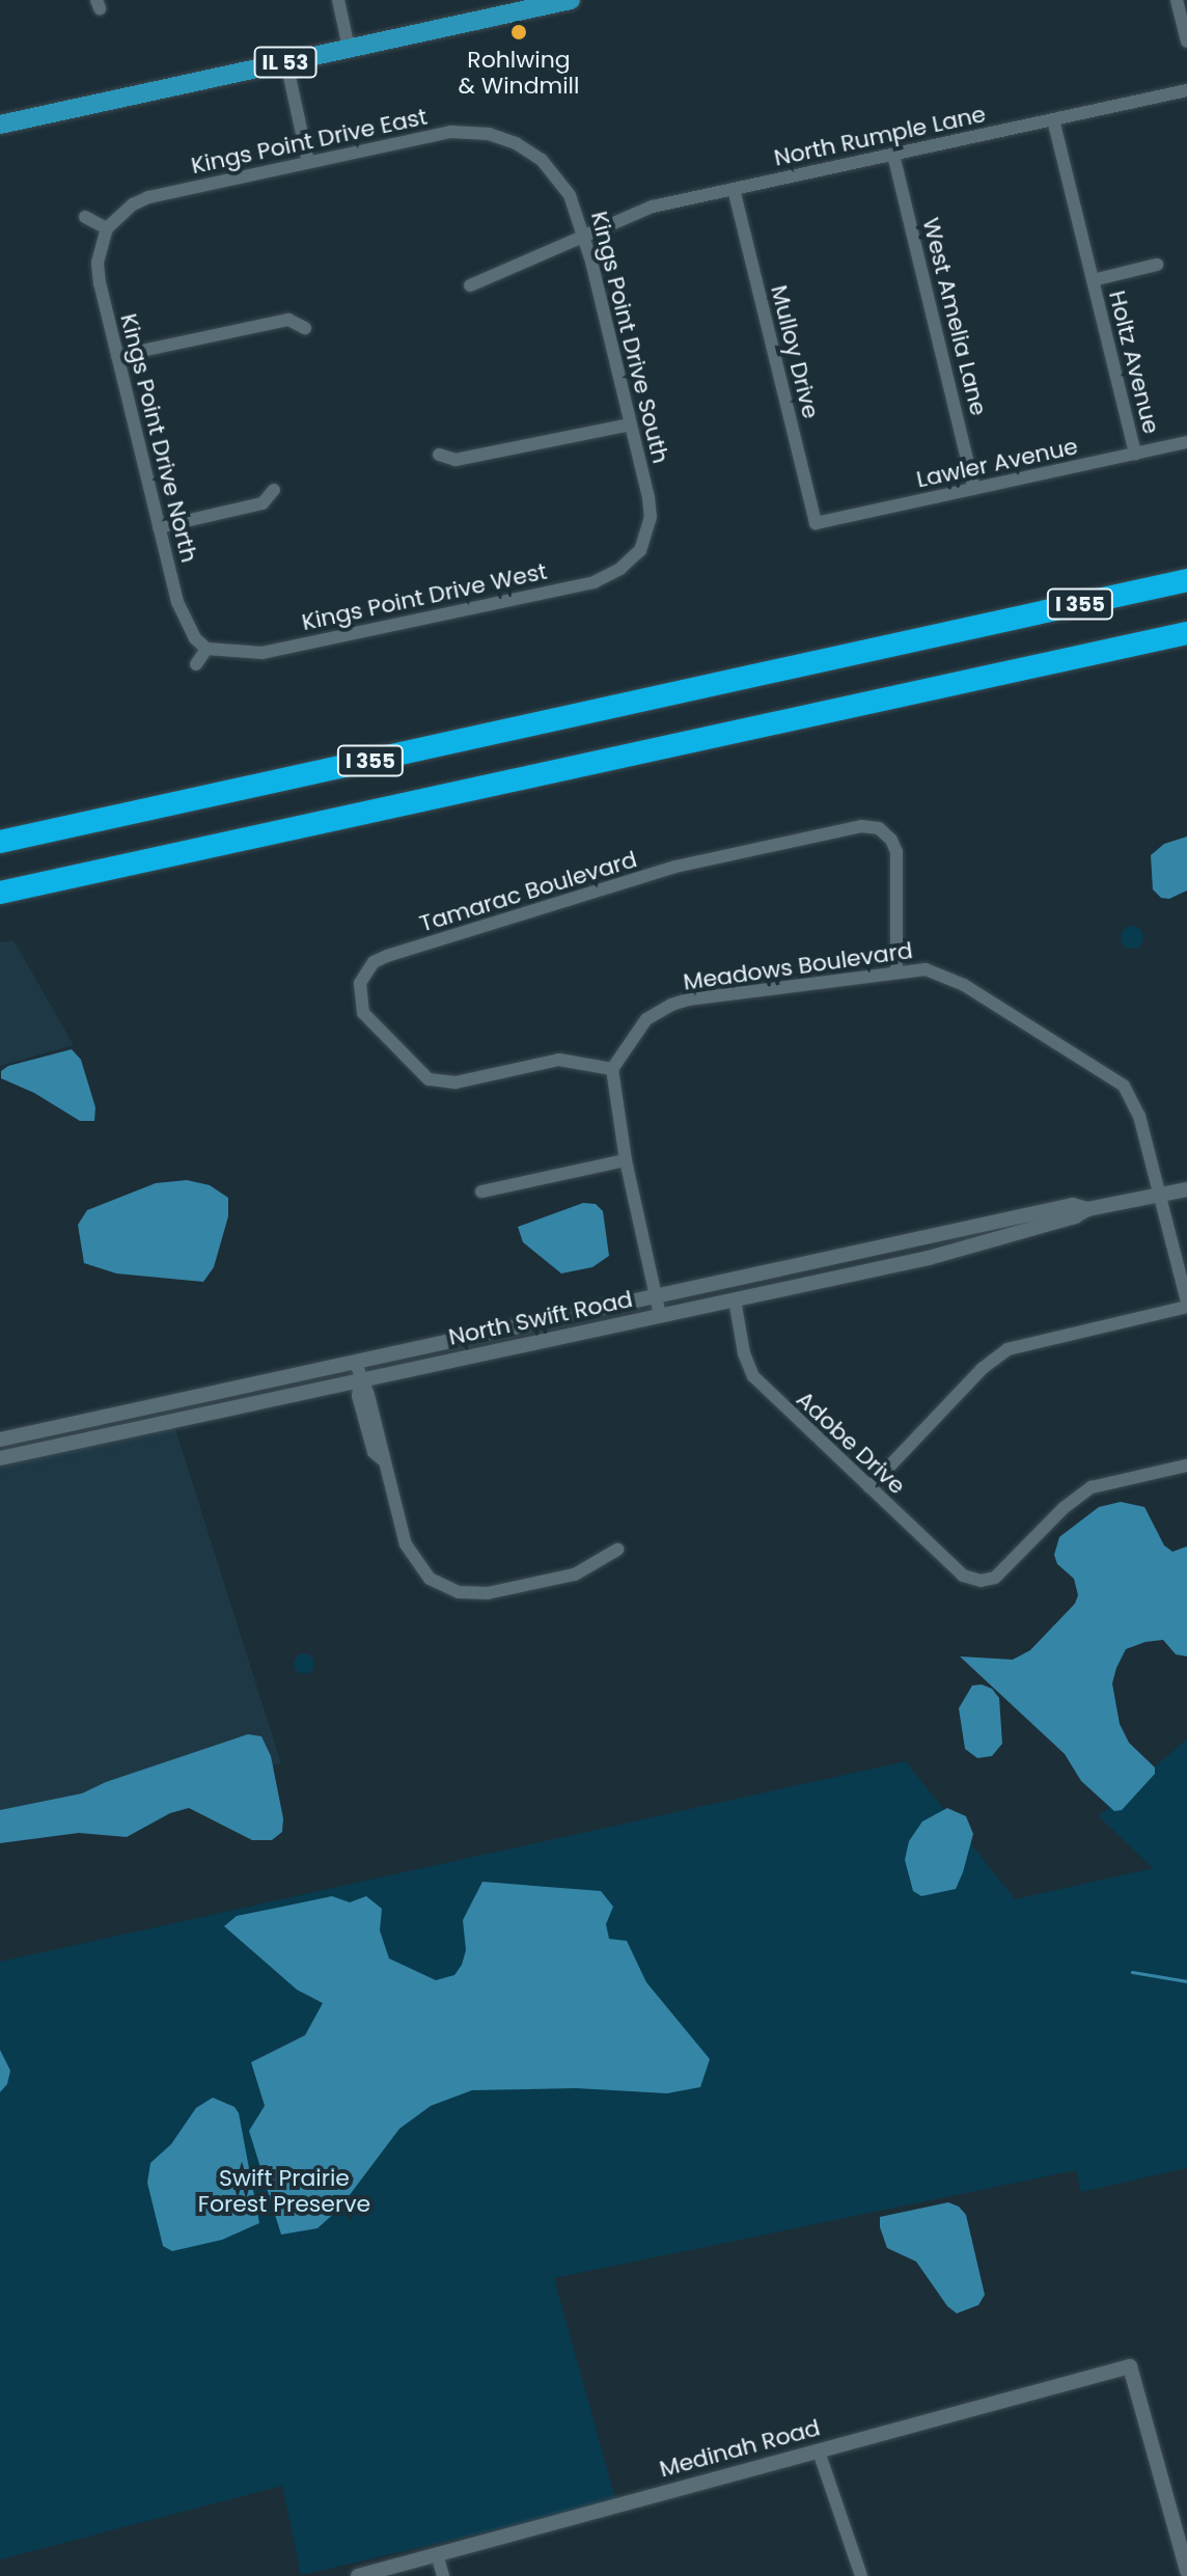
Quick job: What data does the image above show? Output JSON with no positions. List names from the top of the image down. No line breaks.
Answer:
{"streets":{"highway":["I 355"],"main road":["IL 53"],"street":["North Rumple Lane","Kings Point Drive East","West Amelia Lane","Kings Point Drive South","Mulloy Drive","Holtz Avenue","Kings Point Drive North","Lawler Avenue","Kings Point Drive West","Tamarac Boulevard","Meadows Boulevard","North Swift Road","Adobe Drive","Medinah Road"]},"crossings":[["North Rumple Lane","West Amelia Lane"],["North Rumple Lane","Kings Point Drive South"],["North Rumple Lane","Mulloy Drive"],["North Rumple Lane","Holtz Avenue"],["Kings Point Drive East","Kings Point Drive South"],["Kings Point Drive East","Kings Point Drive North"],["West Amelia Lane","Lawler Avenue"],["Kings Point Drive South","Kings Point Drive West"],["Mulloy Drive","Lawler Avenue"],["Holtz Avenue","Lawler Avenue"],["Kings Point Drive North","Kings Point Drive West"],["Tamarac Boulevard","Meadows Boulevard"],["Meadows Boulevard","North Swift Road"],["North Swift Road","Adobe Drive"]],"parks":["Swift Prairie Forest Preserve"],"places":["Rohlwing & Windmill"]}
